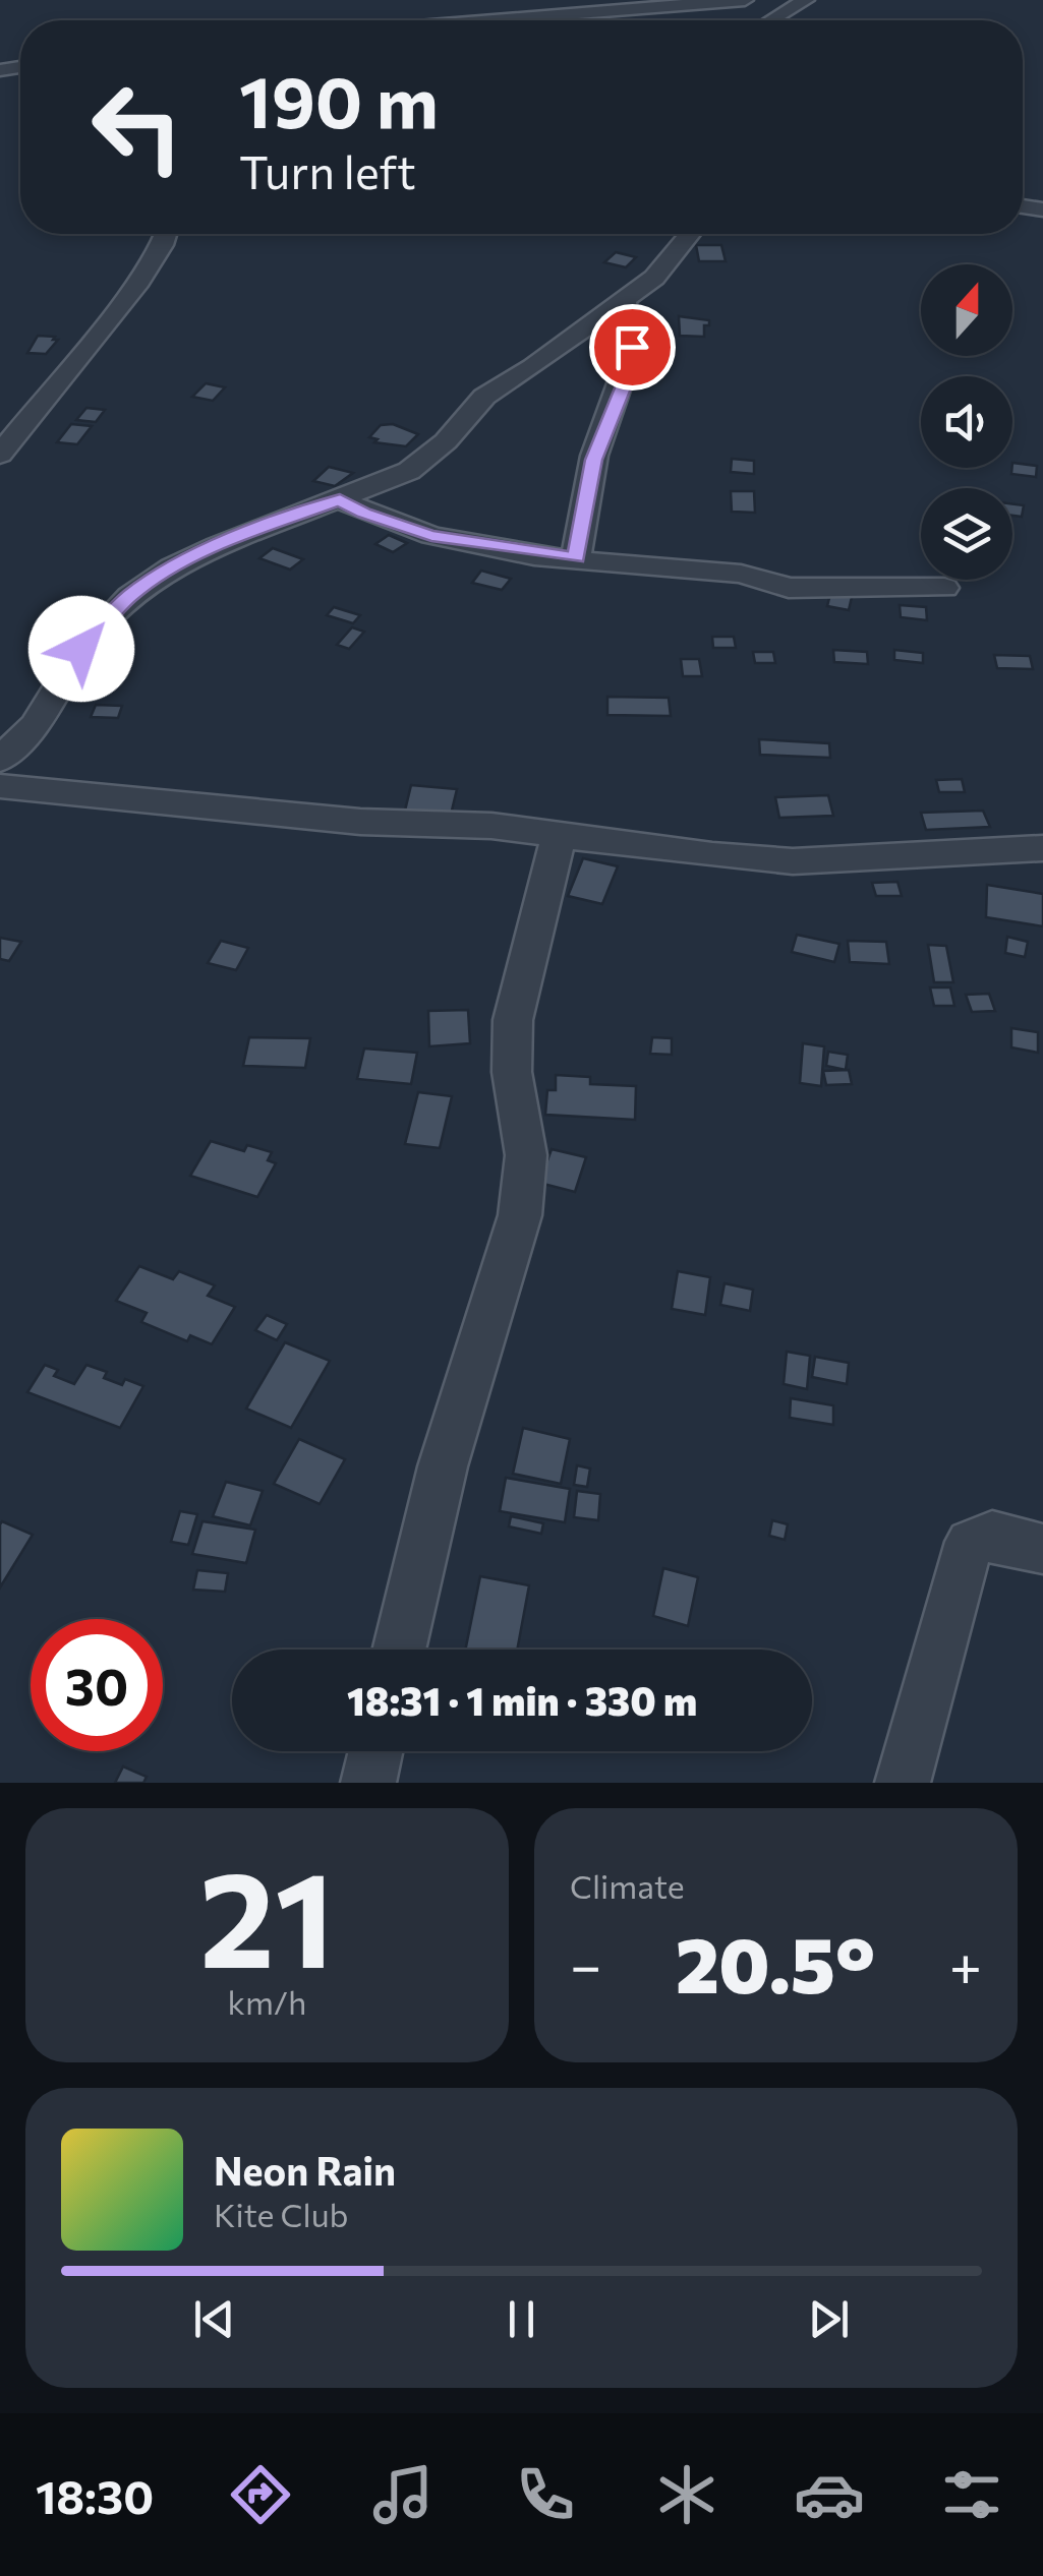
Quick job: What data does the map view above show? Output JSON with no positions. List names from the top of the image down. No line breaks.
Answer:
{"north":"top","page":{"turn":["190 m","Turn left"],"limit":"30","trip":"18:31 · 1 min · 330 m","tile":[["21","km/h"],"Climate"],"heat":["−","20.5°","+"],"song":["Neon Rain","Kite Club"],"tabs":"18:30"}}
